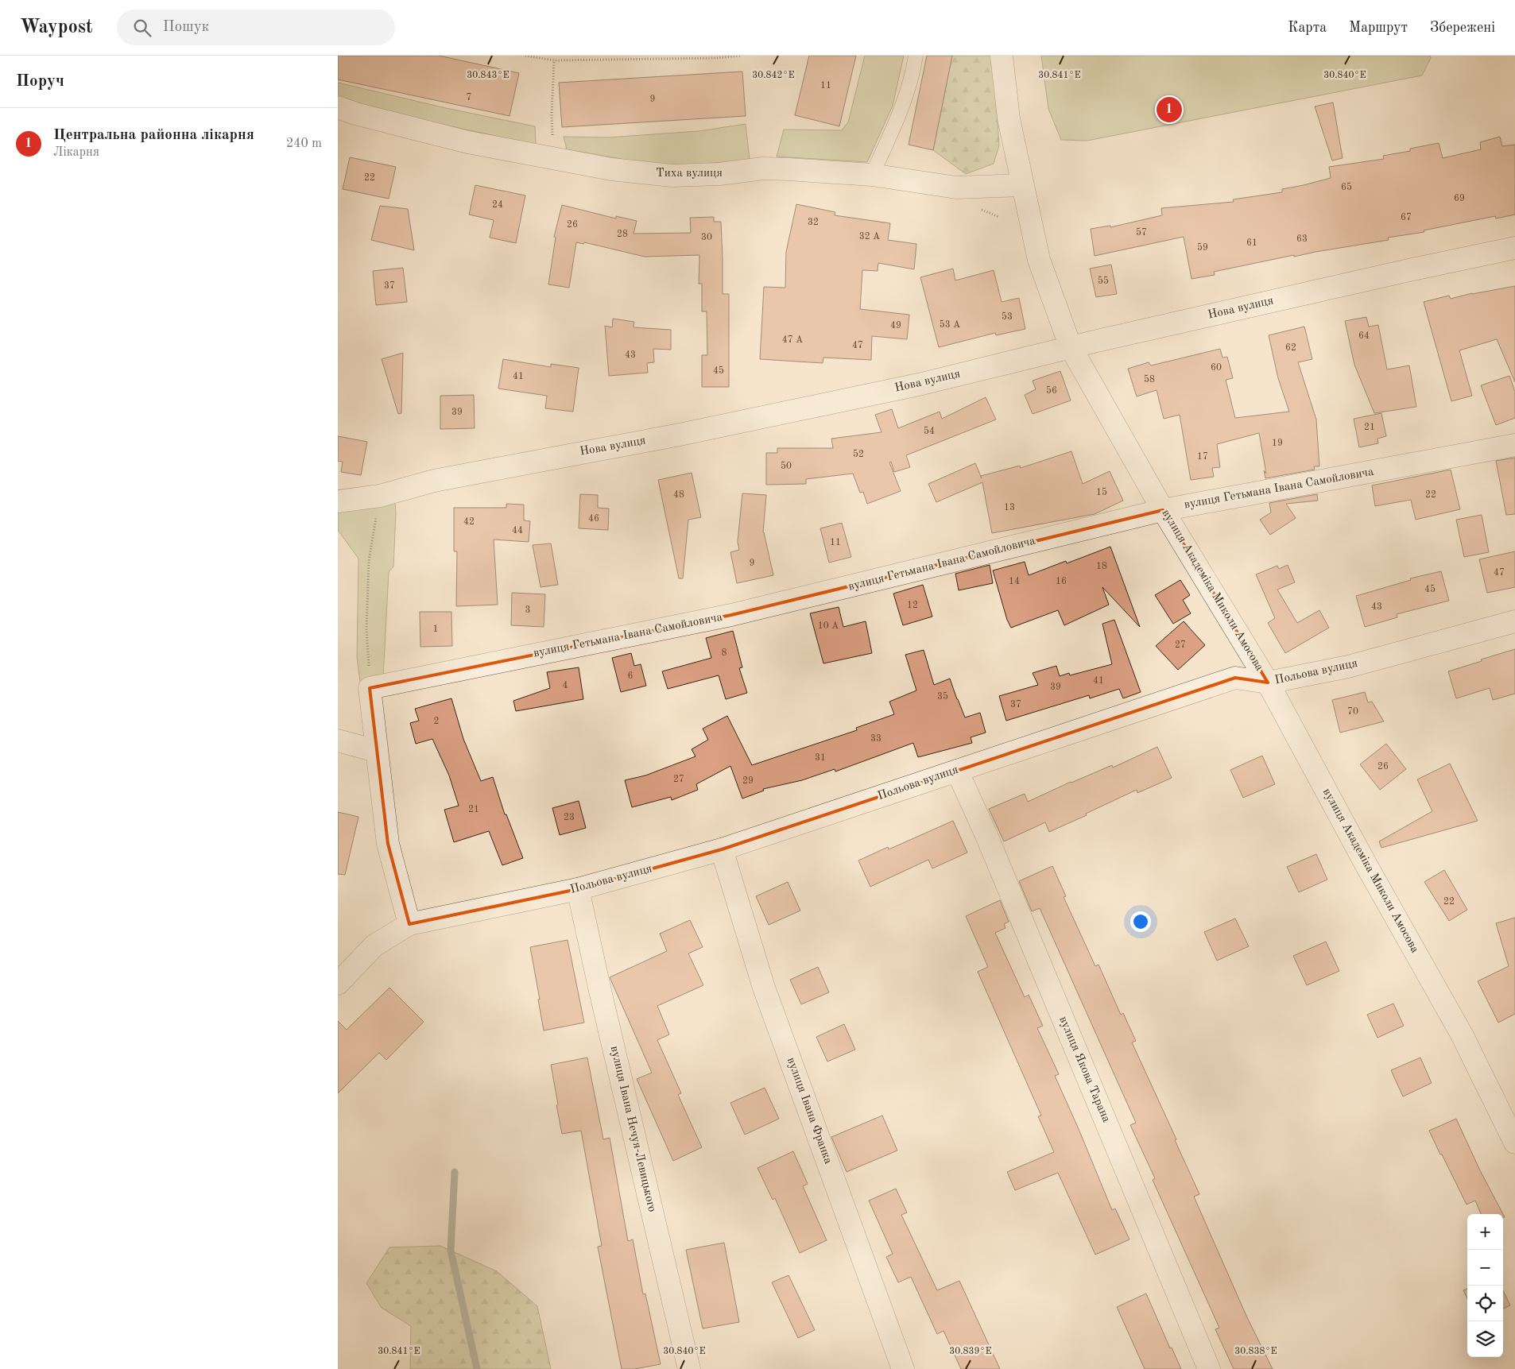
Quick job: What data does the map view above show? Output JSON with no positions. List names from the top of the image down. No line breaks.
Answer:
{"streets":{"street":["Тиха вулиця","Нова вулиця","вулиця Гетьмана Івана Самойловича","вулиця Академіка Миколи Амосова","Польова вулиця","вулиця Якова Тарана","вулиця Івана Франка","вулиця Івана Нечуя-Левицького"]},"crossings":[["Тиха вулиця","вулиця Академіка Миколи Амосова"],["Нова вулиця","вулиця Академіка Миколи Амосова"],["вулиця Гетьмана Івана Самойловича","вулиця Академіка Миколи Амосова"],["вулиця Академіка Миколи Амосова","Польова вулиця"],["Польова вулиця","вулиця Якова Тарана"],["Польова вулиця","вулиця Івана Франка"],["Польова вулиця","вулиця Івана Нечуя-Левицького"]],"house_numbers":["11","7","9","22","65","69","24","67","32","26","57","28","32 А","30","63","61","59","55","37","53","53 А","49","64","47 А","47","62","43","60","45","41","58","56","39","21","54","19","52","17","50","15","48","22","13","46","42","44","11","9","18","47","14","16","45","12","43","3","10 А","1","27","8","6","41","4","39","35","37","70","2","33","31","26","27","29","21","23","22"],"page":{"header":"Waypost","search":"Пошук","nav":["Карта","Маршрут","Збережені"],"heading":"Поруч","pins":"1","list":[{"mark":"1","name":"Центральна районна лікарня","note":"Лікарня","value":"240 m"}],"map_buttons":["+","−"]},"coordinates":["30.843°E","30.842°E","30.841°E","30.840°E","30.839°E","30.838°E"]}
